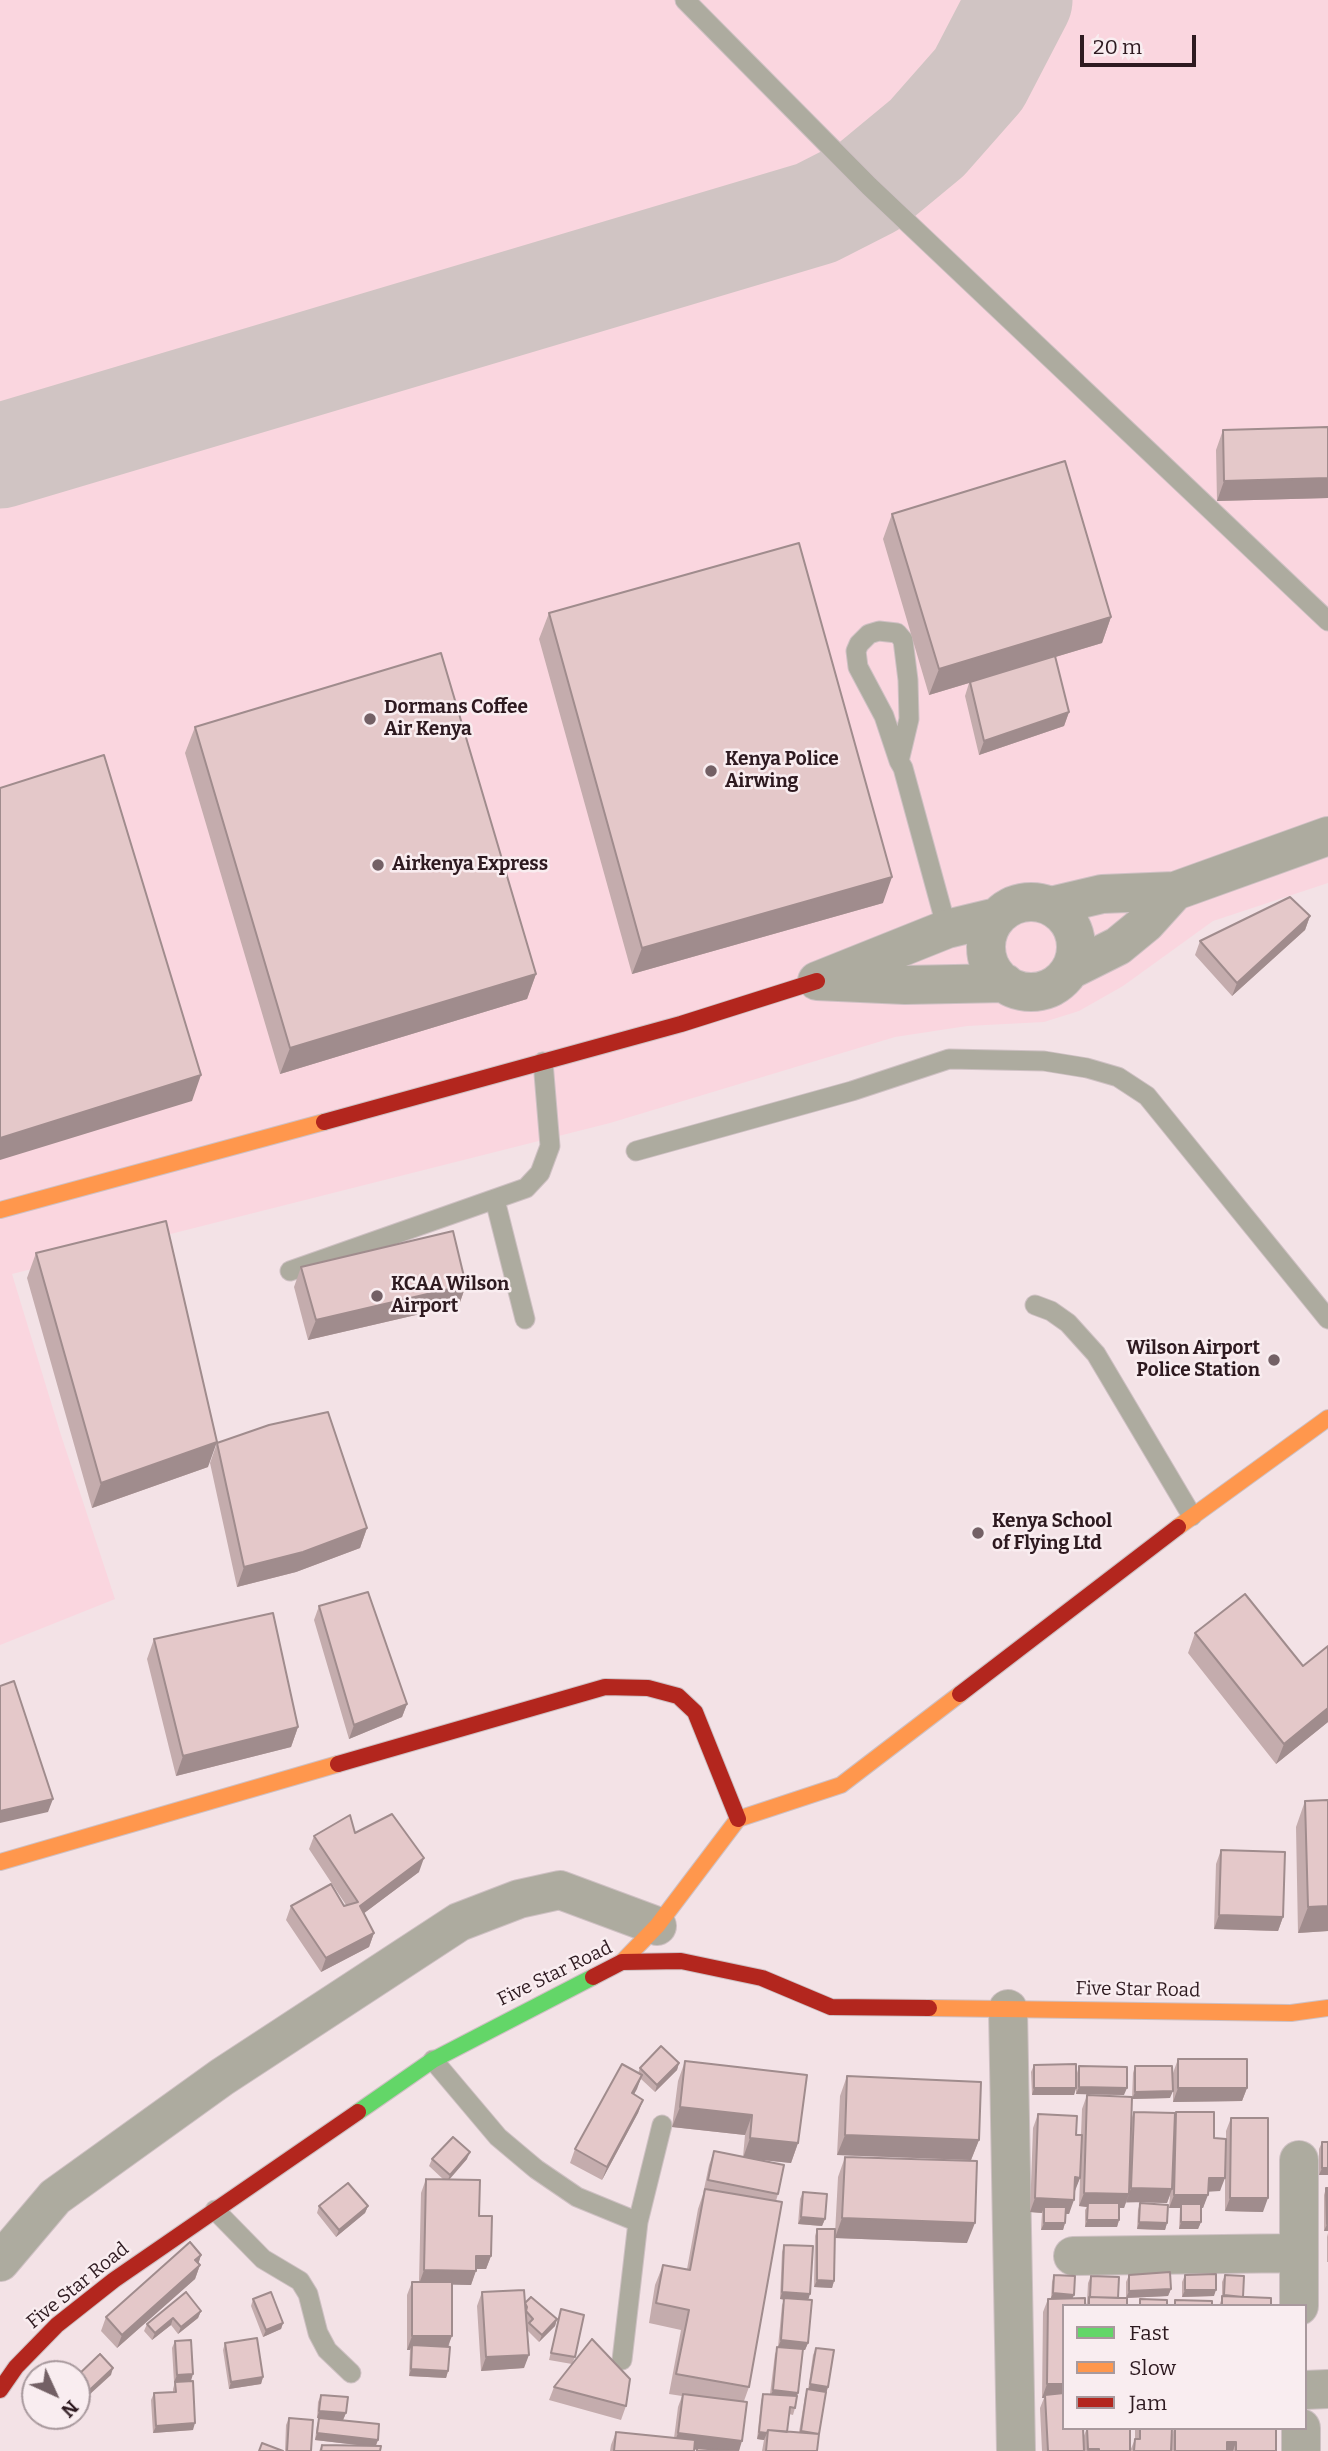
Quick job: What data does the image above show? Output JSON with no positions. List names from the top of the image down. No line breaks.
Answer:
{"streets":{"street":["Five Star Road"]},"places":["Dormans Coffee Air Kenya","Kenya Police Airwing","Airkenya Express","KCAA Wilson Airport","Wilson Airport Police Station","Kenya School of Flying Ltd"],"legend":["Fast","Slow","Jam"],"scale_bar":"20 m","north":"bottom right"}
